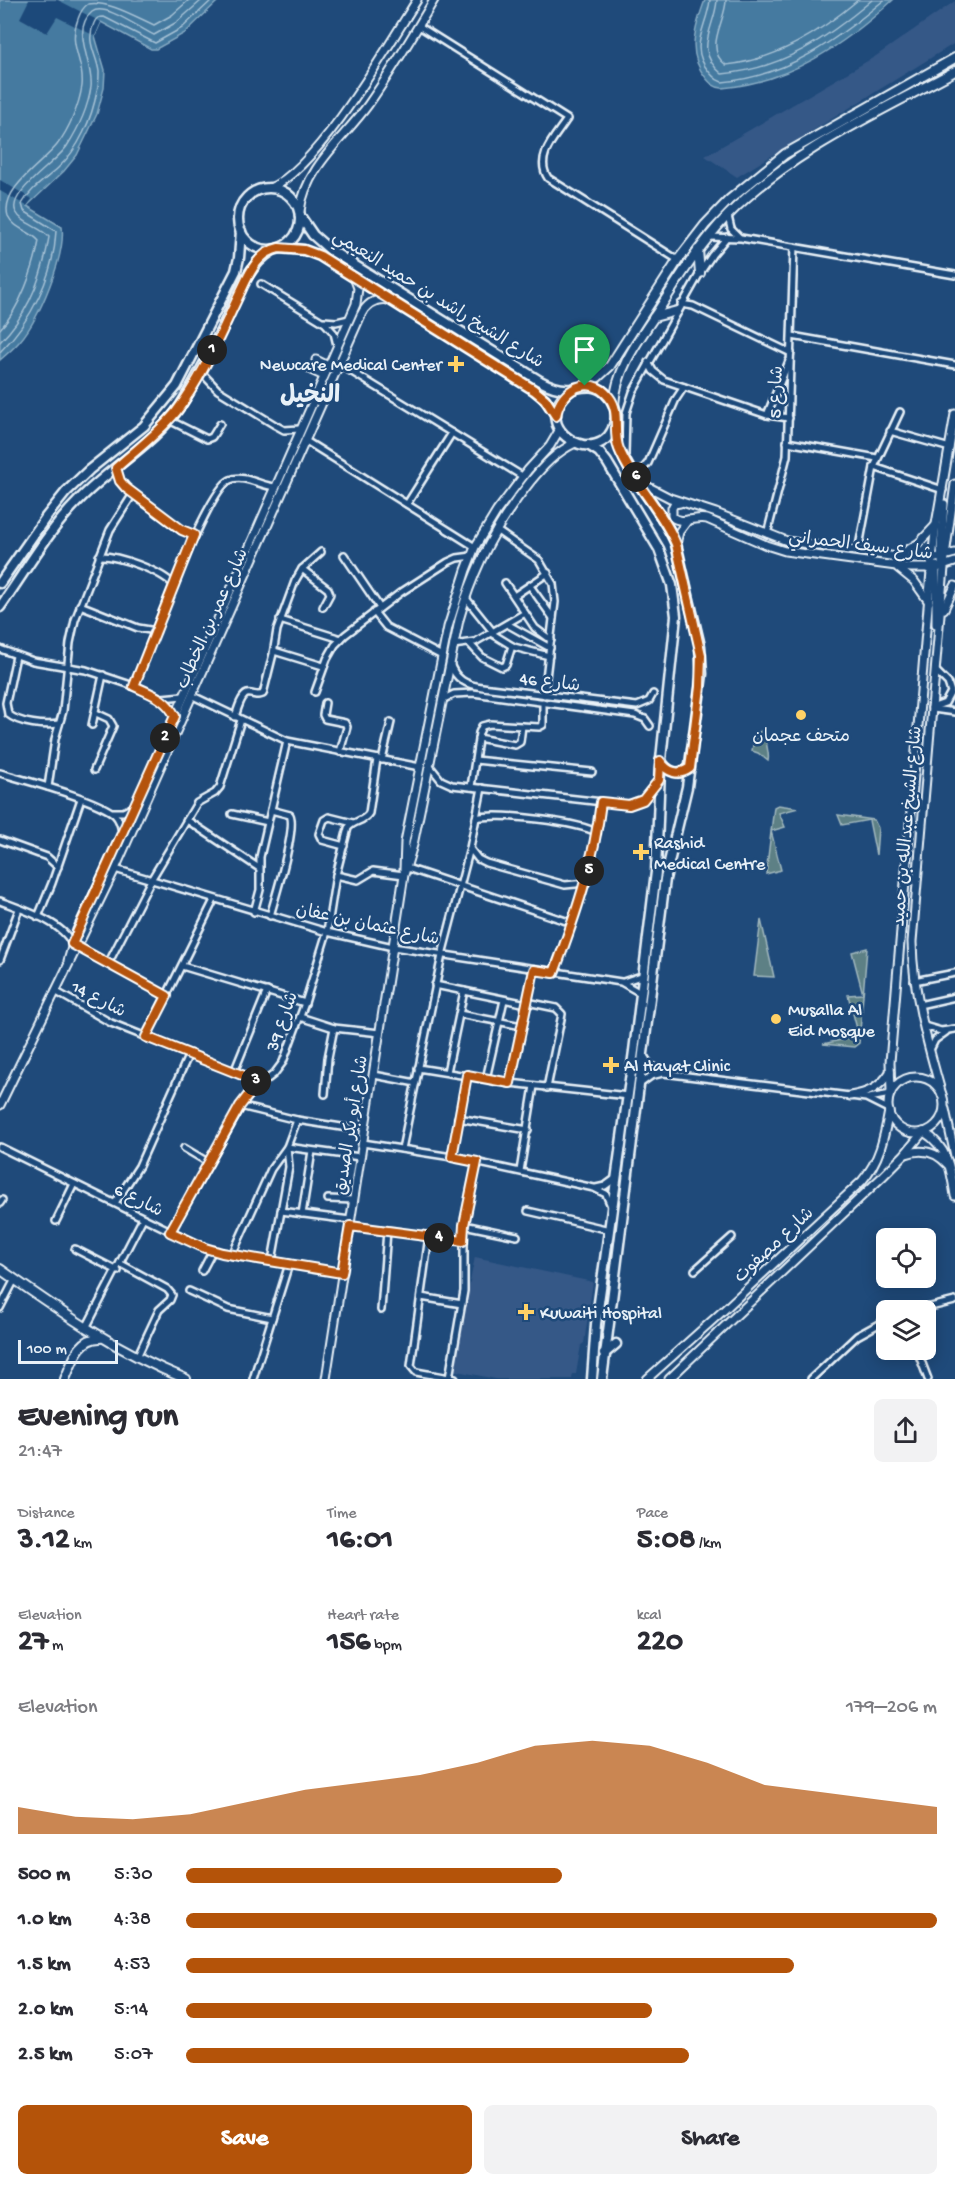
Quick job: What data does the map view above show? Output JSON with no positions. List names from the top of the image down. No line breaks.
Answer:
{"streets":{"main road":["شارع الشيخ راشد بن حميد النعيمي"],"street":["شارع 5","شارع سيف الحمراني","شارع عمر بن الخطاب","شارع 46","شارع الشيخ عبدالله بن حميد","شارع عثمان بن عفان","شارع 14","شارع 39","شارع أبو بكر الصديق","شارع 6","شارع مصفوت"]},"crossings":[["شارع الشيخ راشد بن حميد النعيمي","شارع عمر بن الخطاب"],["شارع الشيخ راشد بن حميد النعيمي","شارع أبو بكر الصديق"],["شارع 5","شارع سيف الحمراني"],["شارع سيف الحمراني","شارع الشيخ عبدالله بن حميد"],["شارع عمر بن الخطاب","شارع عثمان بن عفان"],["شارع عمر بن الخطاب","شارع 14"],["شارع 46","شارع أبو بكر الصديق"],["شارع الشيخ عبدالله بن حميد","شارع مصفوت"],["شارع عثمان بن عفان","شارع 39"],["شارع عثمان بن عفان","شارع أبو بكر الصديق"],["شارع 14","شارع 39"],["شارع 39","شارع 6"],["شارع أبو بكر الصديق","شارع 6"]],"districts":["النخيل"],"places":{"health":["Newcare Medical Center","Rashid Medical Centre","Al Hayat Clinic","Kuwaiti Hospital"],"other":["متحف عجمان","Musalla Al Eid Mosque"]},"scale_bar":"100 m","page":{"pins":["1","6","2","5","3","4"],"scale":"100 m","heading":["Evening run","21:47"],"stats":[["Distance","3.12 km"],["Time","16:01"],["Pace","5:08 /km"],["Elevation","27 m"],["Heart rate","156 bpm"],["kcal","220"]],"chart":["Elevation","179–206 m"],"list":[{"name":"500 m","note":"5:30"},{"name":"1.0 km","note":"4:38"},{"name":"1.5 km","note":"4:53"},{"name":"2.0 km","note":"5:14"},{"name":"2.5 km","note":"5:07"}],"buttons":["Save","Share"]}}
